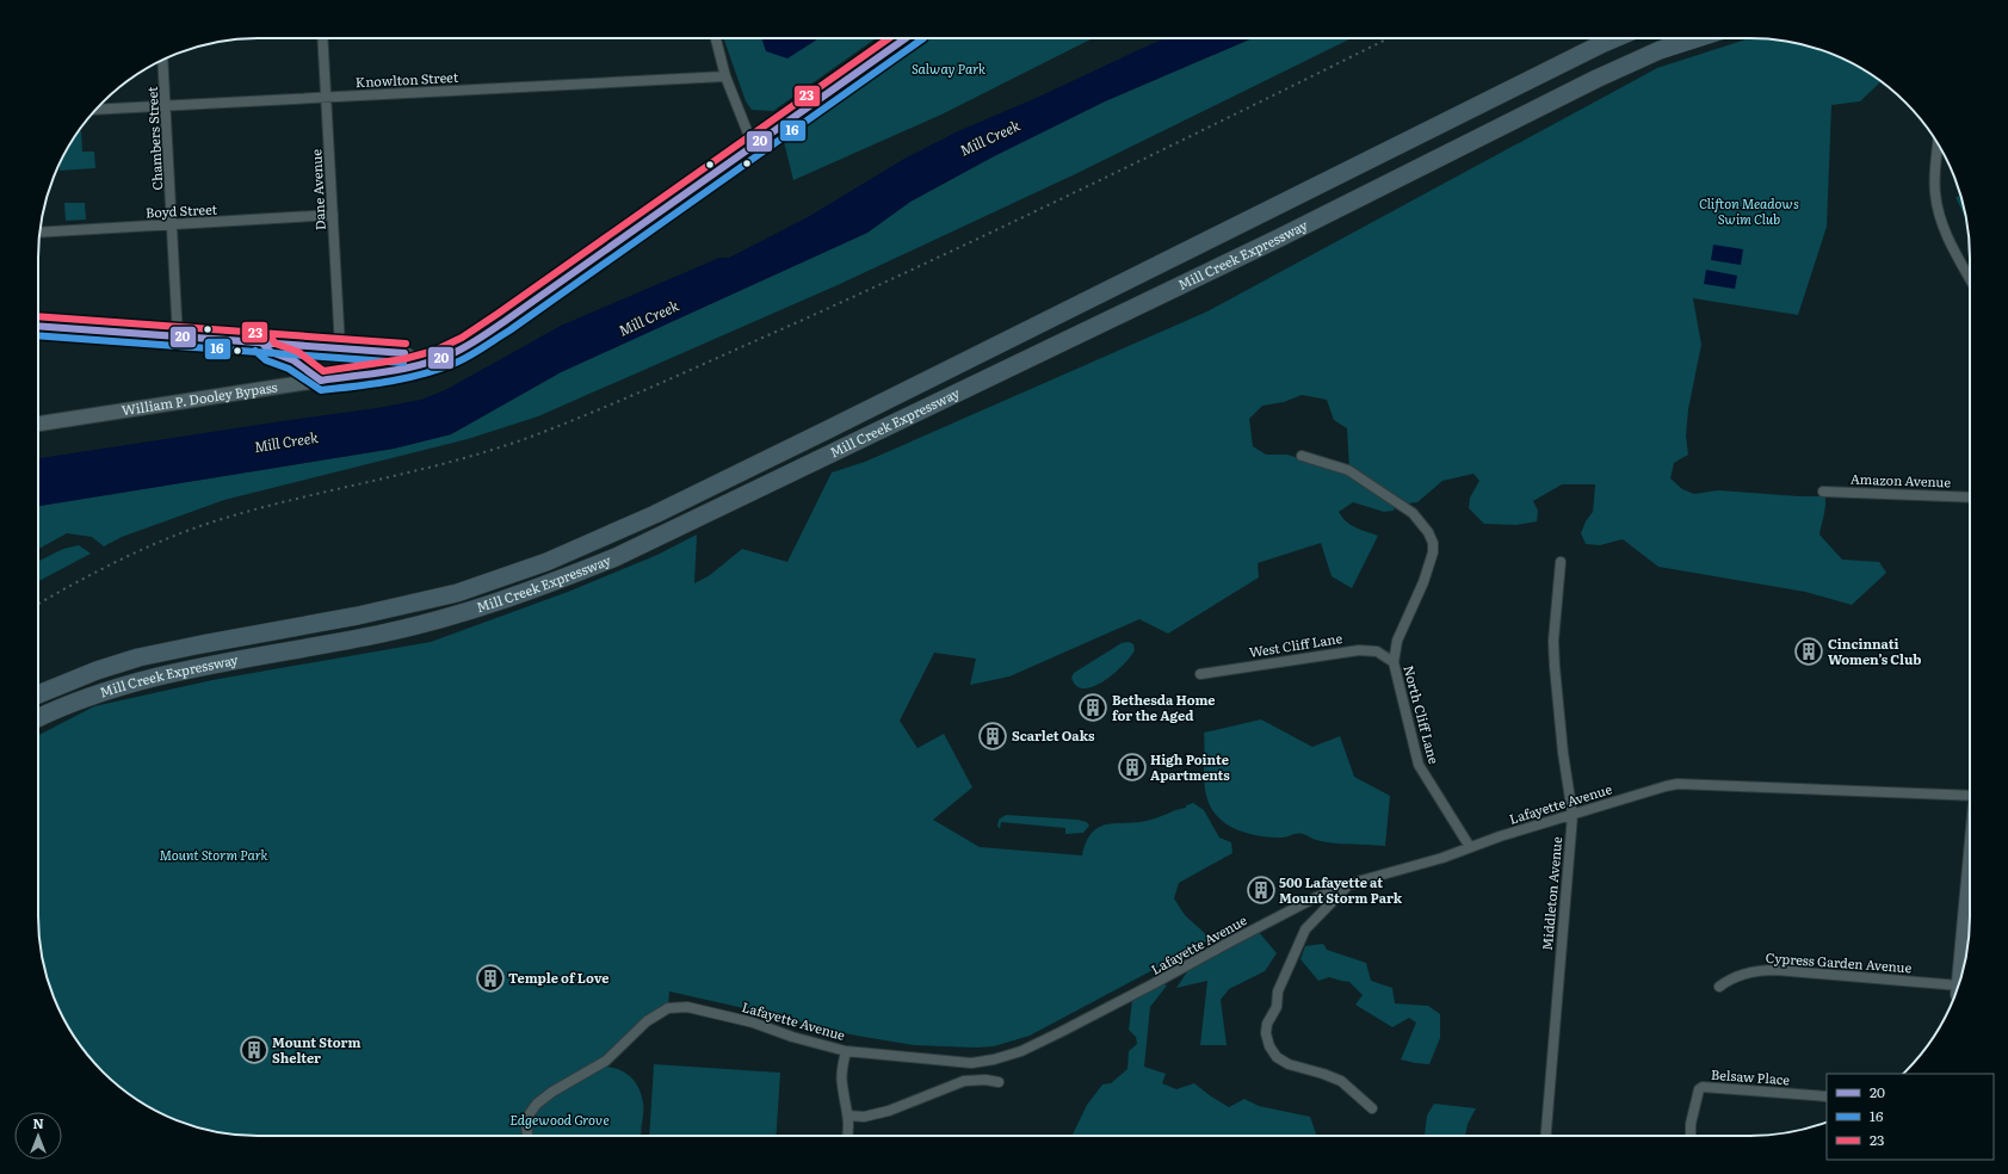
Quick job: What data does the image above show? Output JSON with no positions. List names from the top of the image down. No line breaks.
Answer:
{"streets":{"highway":["Mill Creek Expressway"],"main road":["William P. Dooley Bypass"],"street":["Knowlton Street","Chambers Street","Dane Avenue","Boyd Street","Amazon Avenue","West Cliff Lane","North Cliff Lane","Lafayette Avenue","Middleton Avenue","Cypress Garden Avenue","Belsaw Place"]},"crossings":[["Knowlton Street","Chambers Street"],["Knowlton Street","Dane Avenue"],["Chambers Street","Boyd Street"],["Dane Avenue","Boyd Street"],["West Cliff Lane","North Cliff Lane"],["North Cliff Lane","Lafayette Avenue"],["Lafayette Avenue","Middleton Avenue"]],"water":["Mill Creek"],"parks":["Salway Park","Clifton Meadows Swim Club","Mount Storm Park","Edgewood Grove"],"places":{"building":["Cincinnati Women’s Club","Bethesda Home for the Aged","Scarlet Oaks","High Pointe Apartments","500 Lafayette at Mount Storm Park","Temple of Love","Mount Storm Shelter"]},"lines":["transit line 20","transit line 16","transit line 23"],"legend":["20","16","23"],"north":"top"}
